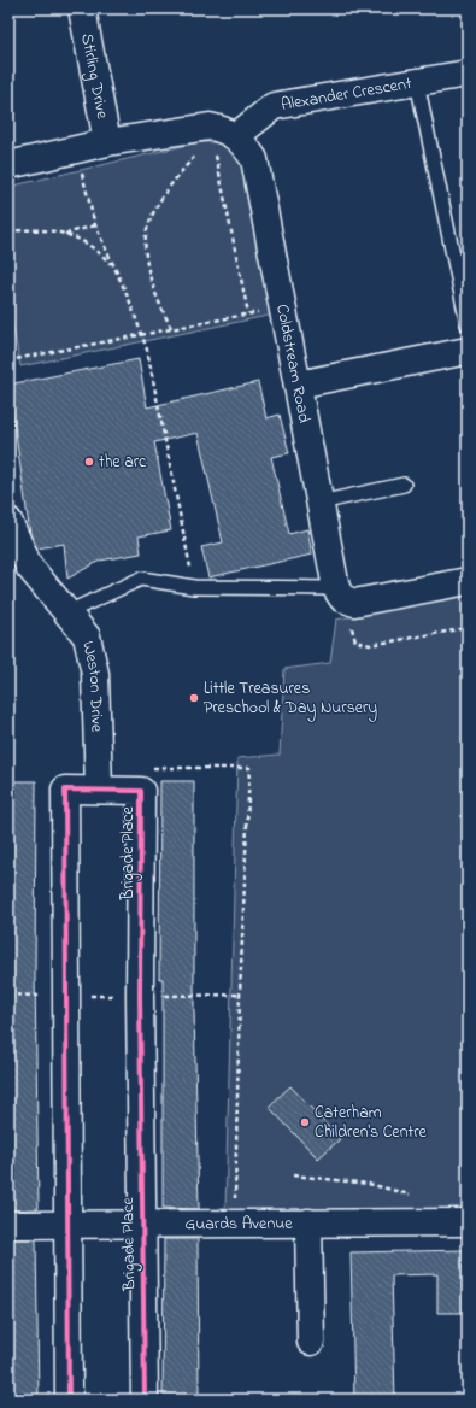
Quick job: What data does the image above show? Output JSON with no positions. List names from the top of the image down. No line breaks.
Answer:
{"streets":{"street":["Stirling Drive","Alexander Crescent","Coldstream Road","Weston Drive","Brigade Place","Guards Avenue"]},"crossings":[["Alexander Crescent","Coldstream Road"],["Weston Drive","Brigade Place"],["Brigade Place","Guards Avenue"]],"places":["the arc","Little Treasures Preschool & Day Nursery","Caterham Children's Centre"]}
